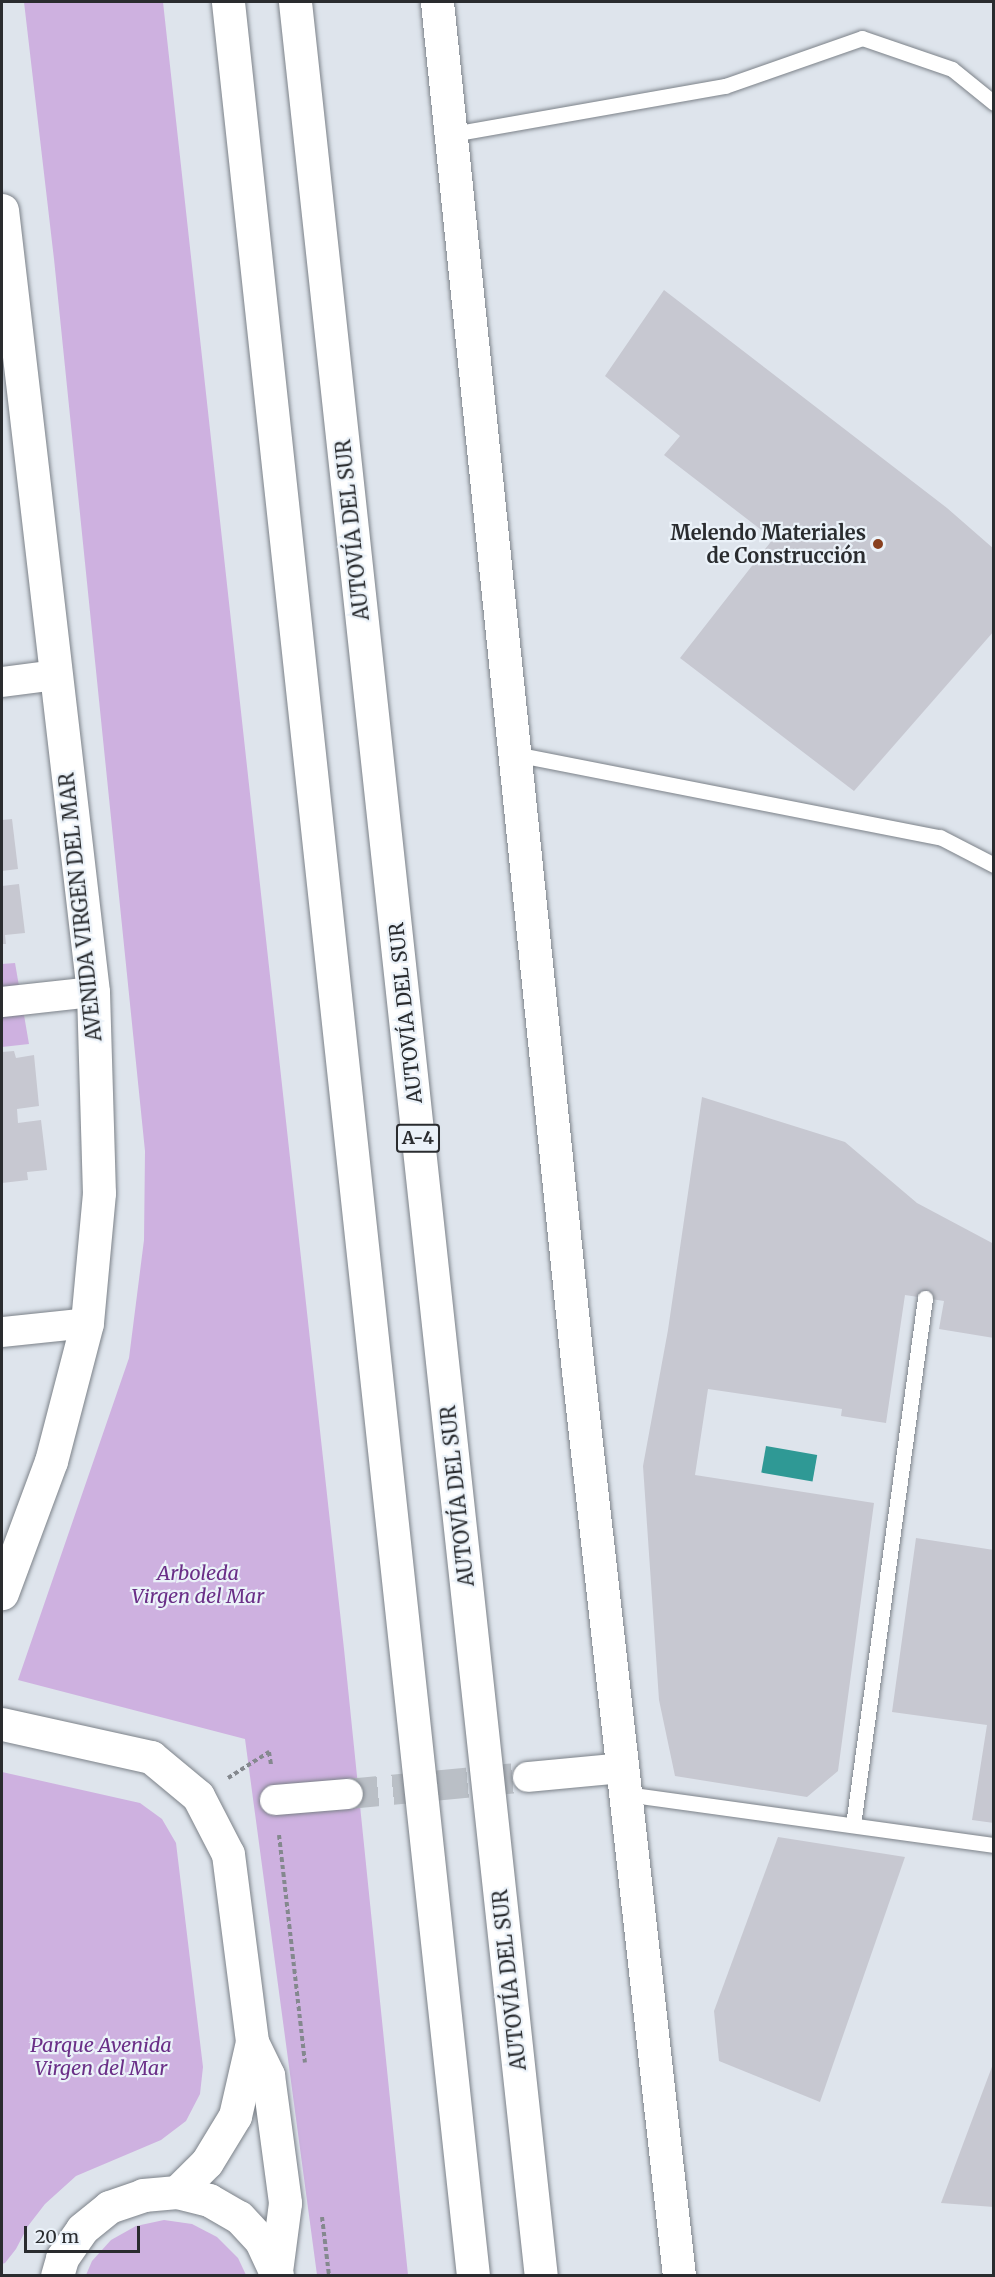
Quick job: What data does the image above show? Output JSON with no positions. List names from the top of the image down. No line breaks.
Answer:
{"streets":{"main road":["AUTOVÍA DEL SUR","AVENIDA VIRGEN DEL MAR","A-4"]},"parks":["Arboleda Virgen del Mar","Parque Avenida Virgen del Mar"],"places":["Melendo Materiales de Construcción"],"scale_bar":"20 m"}
